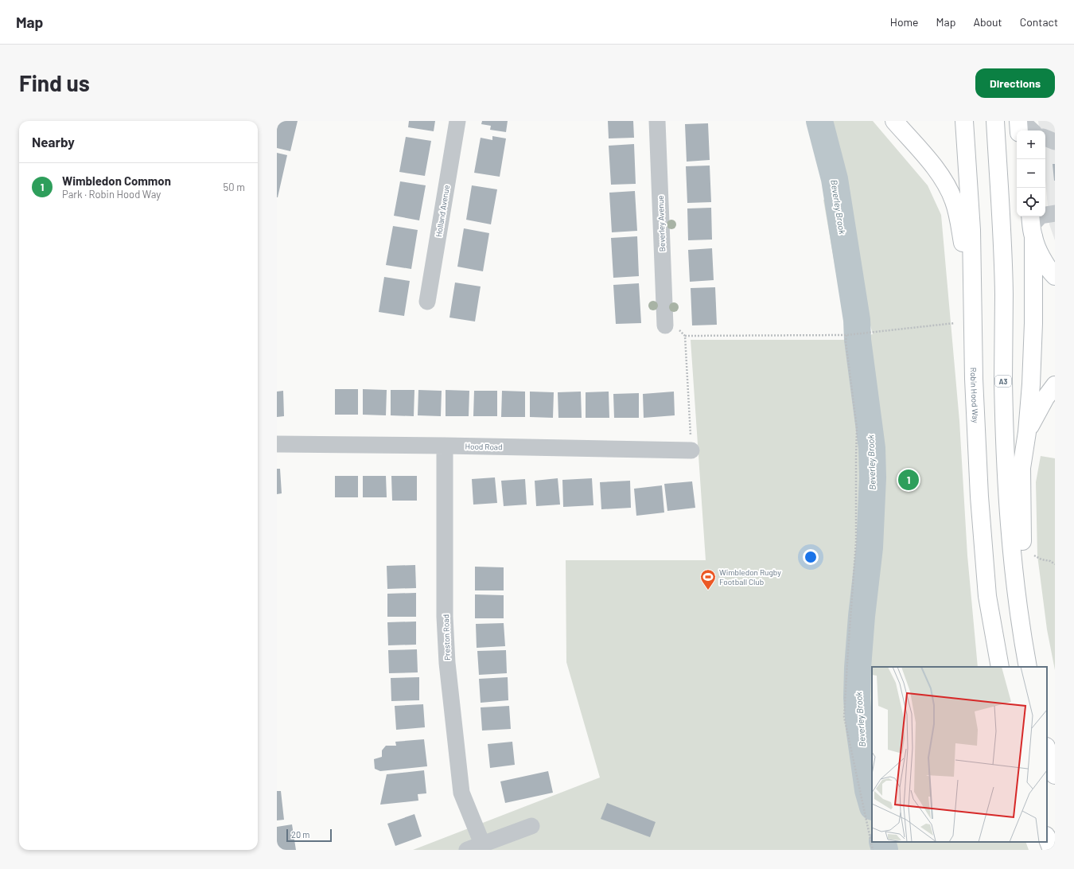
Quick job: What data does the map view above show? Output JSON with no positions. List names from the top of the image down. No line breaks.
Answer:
{"streets":{"main road":["A3","Robin Hood Way"],"street":["Holland Avenue","Beverley Avenue","Hood Road","Preston Road"]},"crossings":[["Hood Road","Preston Road"]],"water":["Beverley Brook"],"places":{"sports":["Wimbledon Rugby Football Club"]},"scale_bar":"20 m","page":{"header":"Map","nav":["Home","Map","About","Contact"],"buttons":"Directions","title":"Find us","heading":"Nearby","map_buttons":["+","−"],"list":[{"mark":"1","name":"Wimbledon Common","note":"Park · Robin Hood Way","value":"50 m"}],"pins":"1","scale":"20 m"}}
